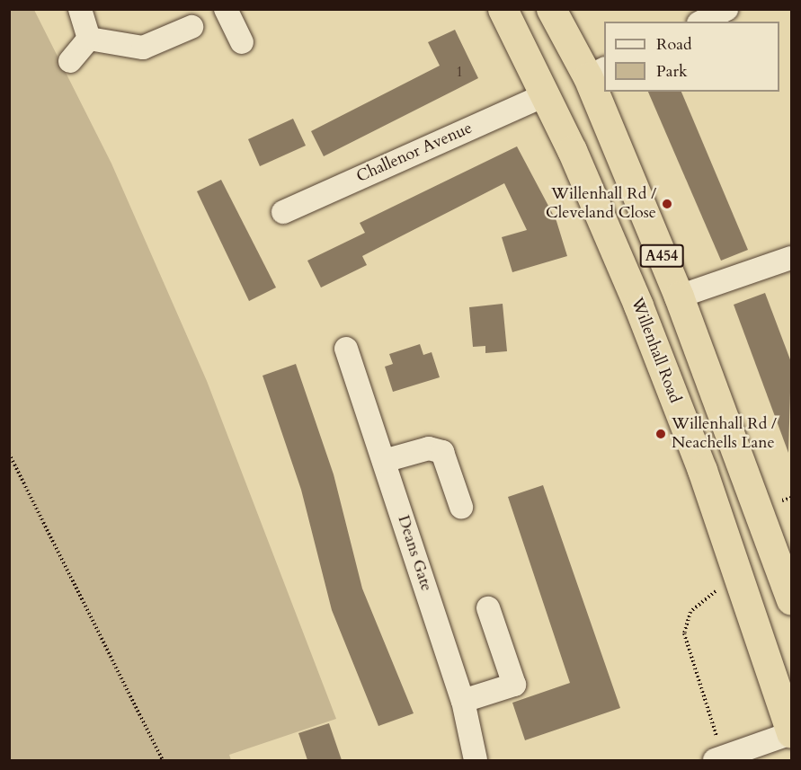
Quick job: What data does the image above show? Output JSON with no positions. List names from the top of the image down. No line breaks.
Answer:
{"streets":{"highway":["A454","Willenhall Road"],"street":["Challenor Avenue","Deans Gate"]},"crossings":[["Challenor Avenue","Willenhall Road"]],"places":["Willenhall Rd / Cleveland Close","Willenhall Rd / Neachells Lane"],"house_numbers":["1"],"legend":["Road","Park"]}
